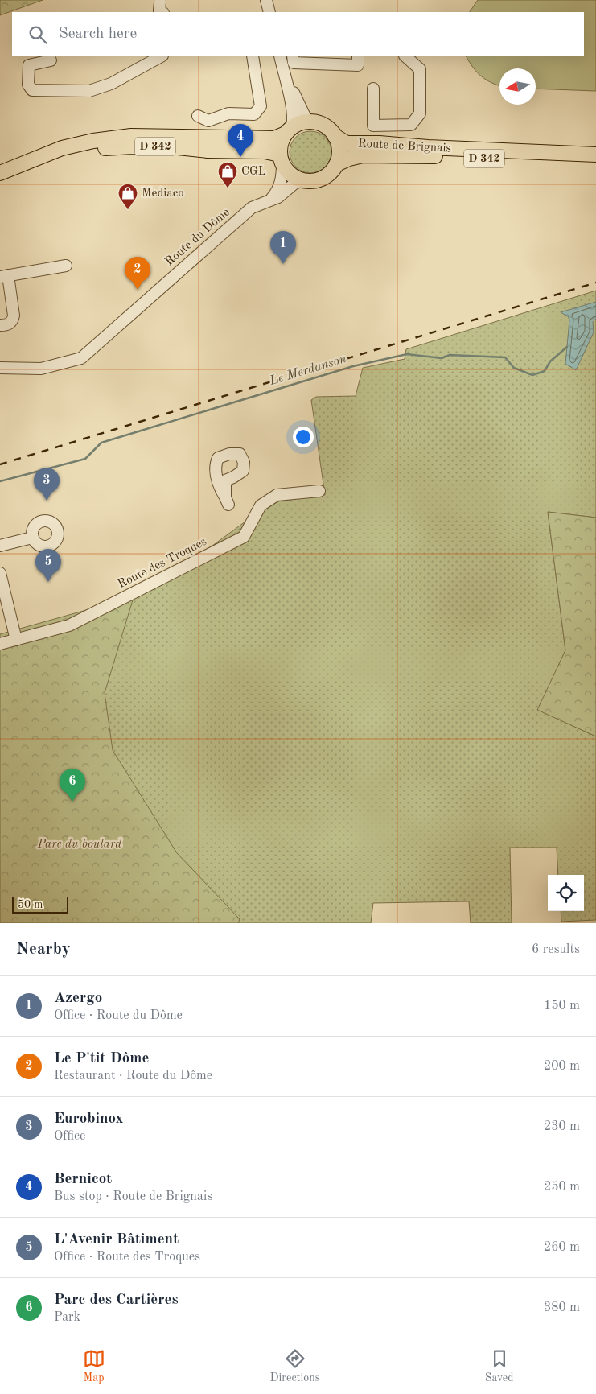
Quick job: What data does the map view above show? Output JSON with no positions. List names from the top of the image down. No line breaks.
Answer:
{"streets":{"main road":["D 342","Route de Brignais"],"street":["Route du Dôme","Route des Troques"]},"crossings":[["D 342","Route de Brignais"],["D 342","Route du Dôme"],["Route de Brignais","Route du Dôme"]],"water":["Le Merdanson"],"parks":["Parc du boulard"],"places":{"shop":["CGL","Mediaco"]},"scale_bar":"50 m","north":"left","page":{"search":"Search here","pins":["4","1","2","3","5","6"],"scale":"50 m","heading":["Nearby","6 results"],"list":[{"mark":"1","name":"Azergo","note":"Office · Route du Dôme","value":"150 m"},{"mark":"2","name":"Le P'tit Dôme","note":"Restaurant · Route du Dôme","value":"200 m"},{"mark":"3","name":"Eurobinox","note":"Office","value":"230 m"},{"mark":"4","name":"Bernicot","note":"Bus stop · Route de Brignais","value":"250 m"},{"mark":"5","name":"L'Avenir Bâtiment","note":"Office · Route des Troques","value":"260 m"},{"mark":"6","name":"Parc des Cartières","note":"Park","value":"380 m"}],"nav":["Map","Directions","Saved"]}}
